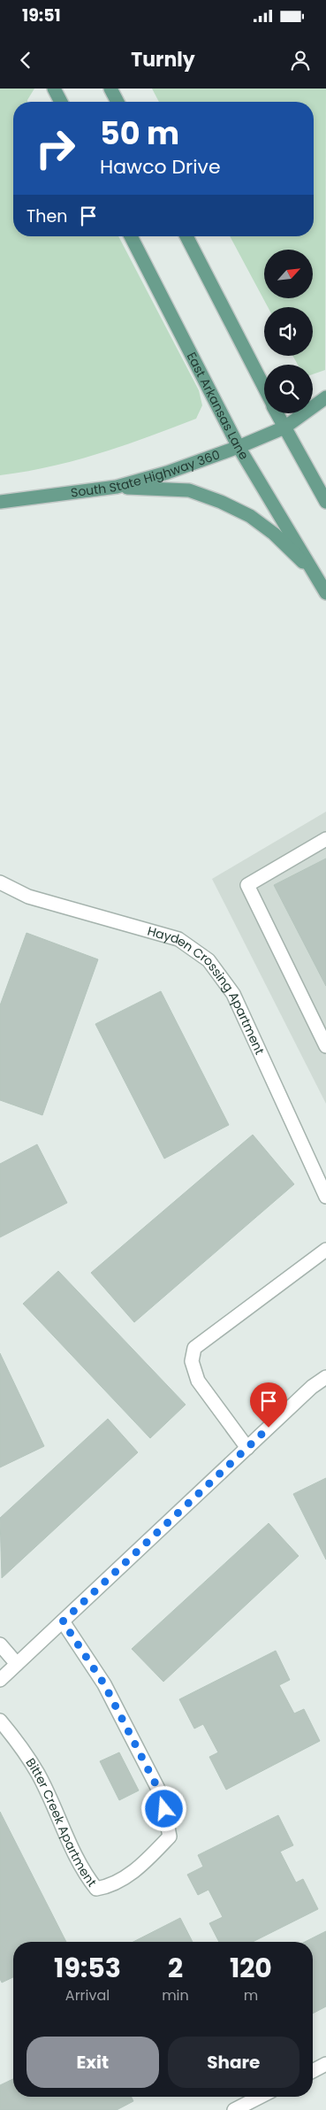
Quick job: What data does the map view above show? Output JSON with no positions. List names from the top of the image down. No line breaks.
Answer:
{"streets":{"main road":["East Arkansas Lane","South State Highway 360"],"street":["Hayden Crossing Apartment","Bitter Creek Apartment"]},"crossings":[["East Arkansas Lane","South State Highway 360"]],"north":"top right","page":{"status":"19:51","header":"Turnly","turn":["50 m","Hawco Drive"],"then":"Then","eta":["19:53","Arrival","2","min","120","m"],"buttons":["Exit","Share"]}}
